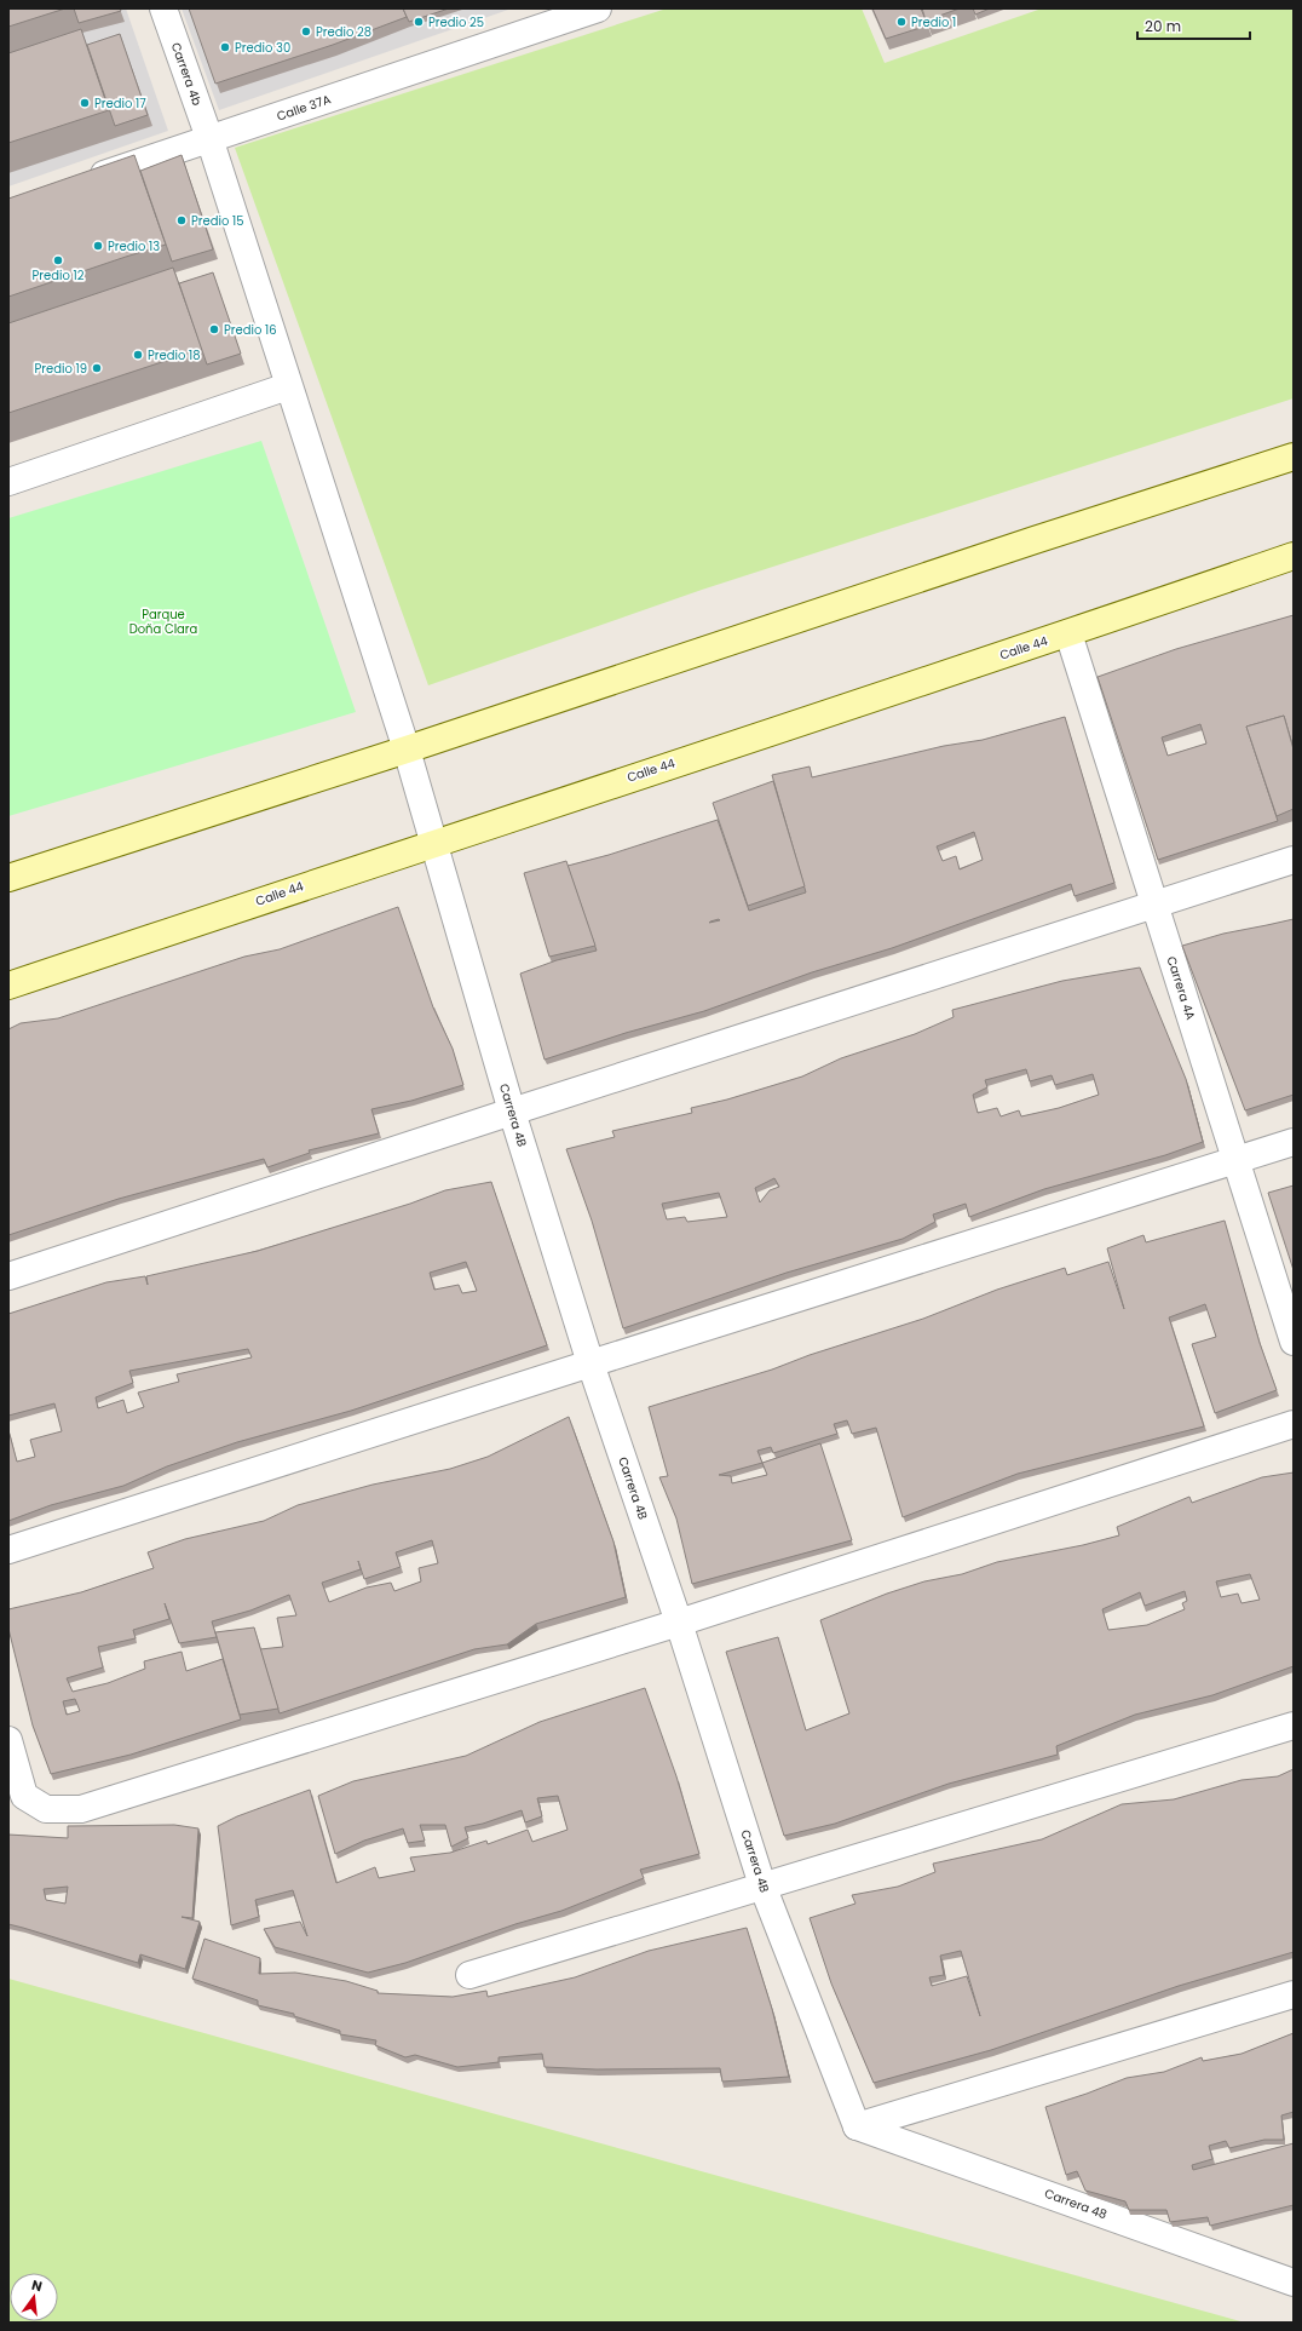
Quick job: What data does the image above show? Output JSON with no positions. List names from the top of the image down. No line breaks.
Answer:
{"streets":{"main road":["Calle 44"],"street":["Carrera 4b","Calle 37A","Carrera 4A","Carrera 4B","Carrera 48"]},"crossings":[["Carrera 4b","Calle 37A"],["Carrera 4b","Carrera 4B"],["Calle 44","Carrera 4A"],["Calle 44","Carrera 4B"],["Carrera 4B","Carrera 48"]],"parks":["Parque Doña Clara"],"places":["Predio 25","Predio 1","Predio 28","Predio 30","Predio 17","Predio 15","Predio 13","Predio 12","Predio 16","Predio 18","Predio 19"],"scale_bar":"20 m","north":"top"}
